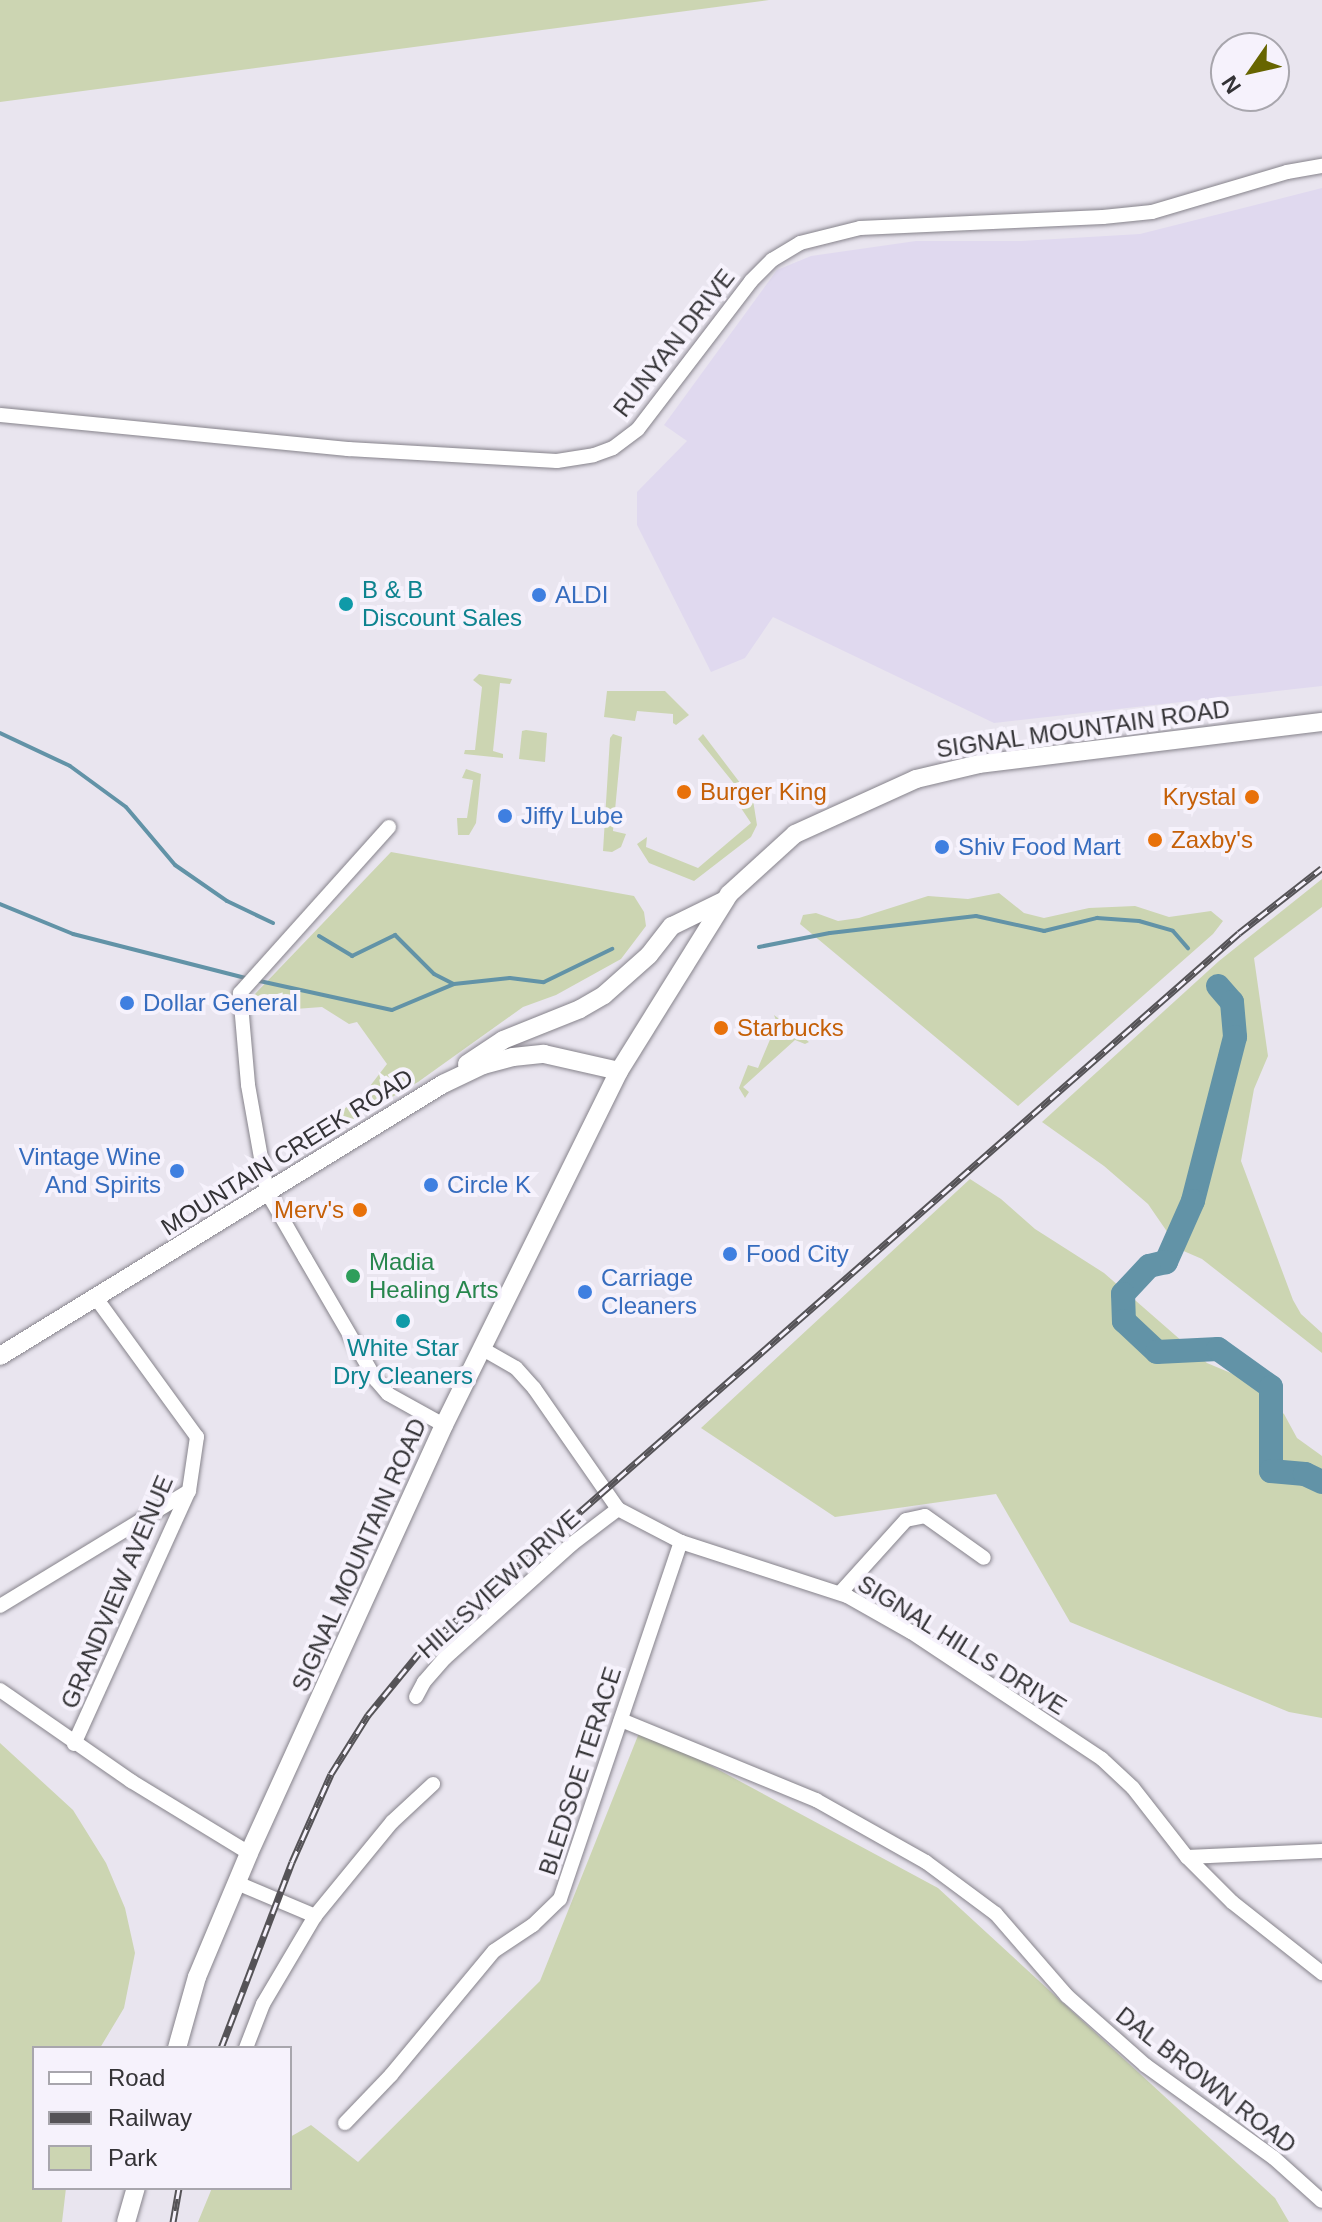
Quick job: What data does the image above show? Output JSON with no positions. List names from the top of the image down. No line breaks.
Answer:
{"streets":{"main road":["SIGNAL MOUNTAIN ROAD","MOUNTAIN CREEK ROAD"],"street":["RUNYAN DRIVE","HILLSVIEW DRIVE","GRANDVIEW AVENUE","SIGNAL HILLS DRIVE","BLEDSOE TERACE","DAL BROWN ROAD"]},"crossings":[["SIGNAL MOUNTAIN ROAD","MOUNTAIN CREEK ROAD"],["SIGNAL MOUNTAIN ROAD","SIGNAL HILLS DRIVE"],["MOUNTAIN CREEK ROAD","GRANDVIEW AVENUE"],["HILLSVIEW DRIVE","SIGNAL HILLS DRIVE"],["SIGNAL HILLS DRIVE","BLEDSOE TERACE"],["BLEDSOE TERACE","DAL BROWN ROAD"]],"places":["ALDI","B & B Discount Sales","Burger King","Krystal","Jiffy Lube","Zaxby's","Shiv Food Mart","Dollar General","Starbucks","Vintage Wine And Spirits","Circle K","Merv's","Food City","Madia Healing Arts","Carriage Cleaners","White Star Dry Cleaners"],"legend":["Road","Railway","Park"],"north":"bottom left"}
